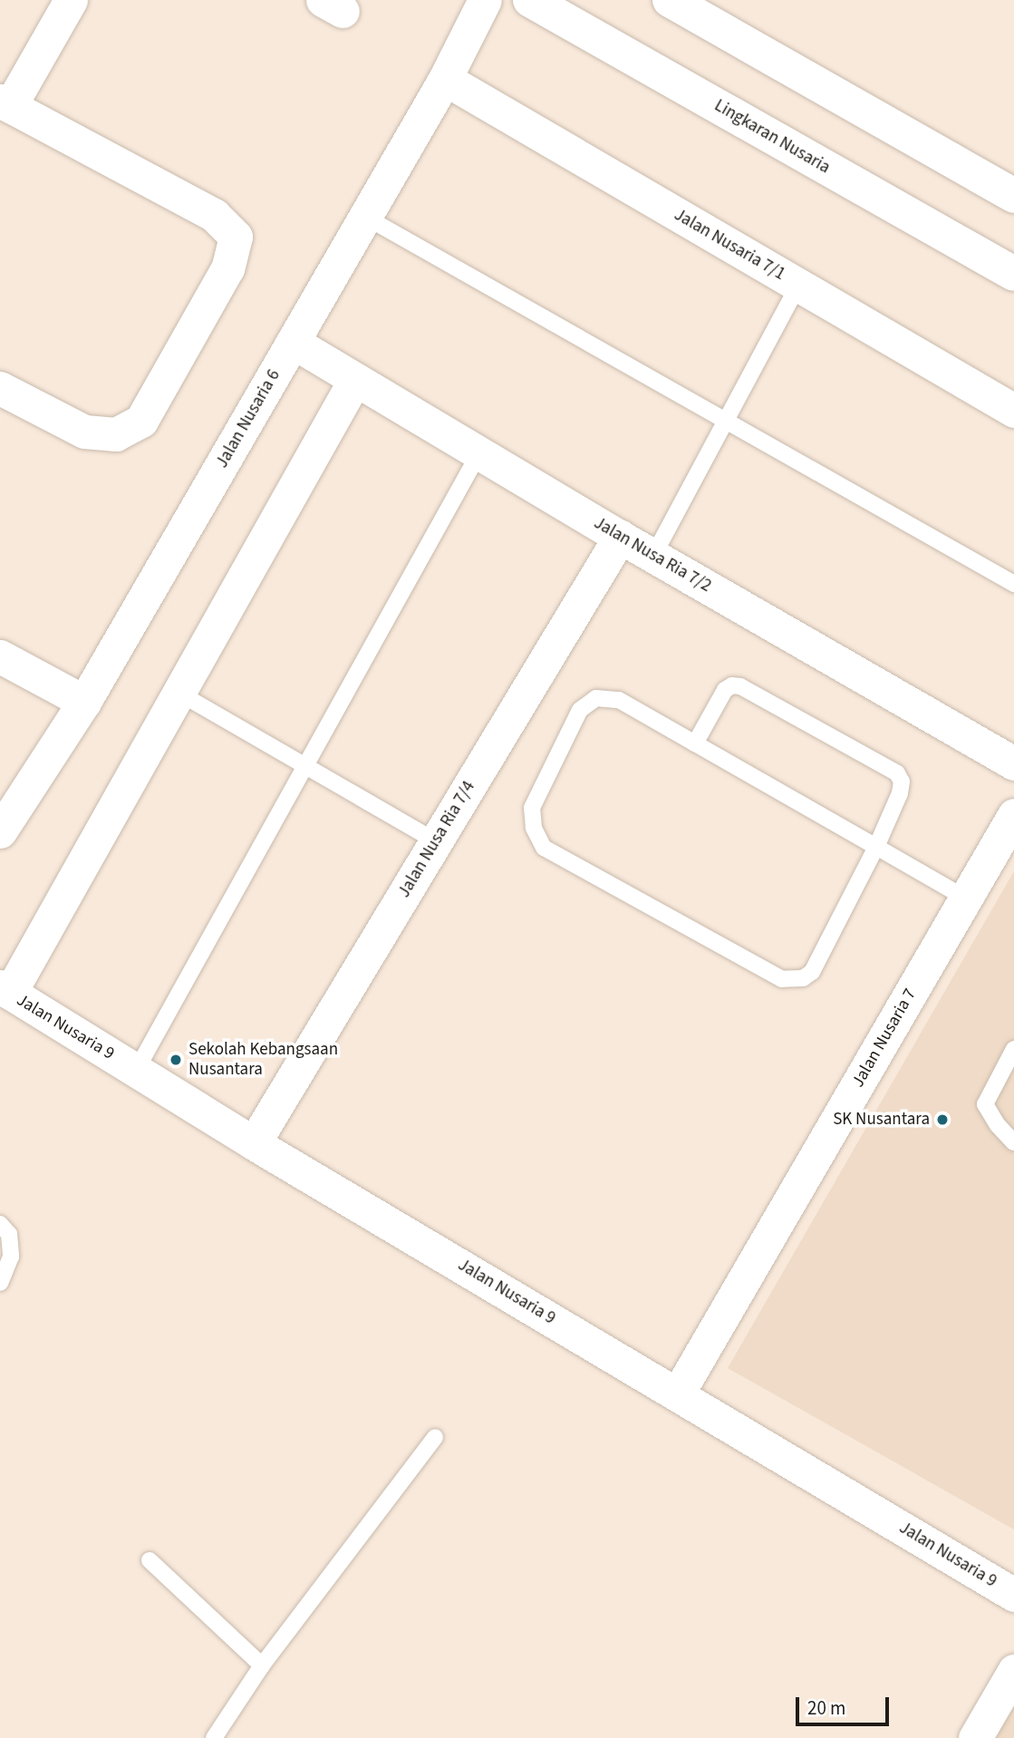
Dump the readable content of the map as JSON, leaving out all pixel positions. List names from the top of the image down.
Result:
{
  "streets": {
    "main road": ["Lingkaran Nusaria"],
    "street": [
      "Jalan Nusaria 7/1",
      "Jalan Nusaria 6",
      "Jalan Nusa Ria 7/2",
      "Jalan Nusa Ria 7/4",
      "Jalan Nusaria 9",
      "Jalan Nusaria 7"
    ]
  },
  "crossings": [
    ["Jalan Nusaria 7/1", "Jalan Nusaria 6"],
    ["Jalan Nusaria 6", "Jalan Nusa Ria 7/2"],
    ["Jalan Nusa Ria 7/2", "Jalan Nusa Ria 7/4"],
    ["Jalan Nusa Ria 7/4", "Jalan Nusaria 9"],
    ["Jalan Nusaria 9", "Jalan Nusaria 7"]
  ],
  "places": ["Sekolah Kebangsaan Nusantara", "SK Nusantara"],
  "scale_bar": "20 m"
}
